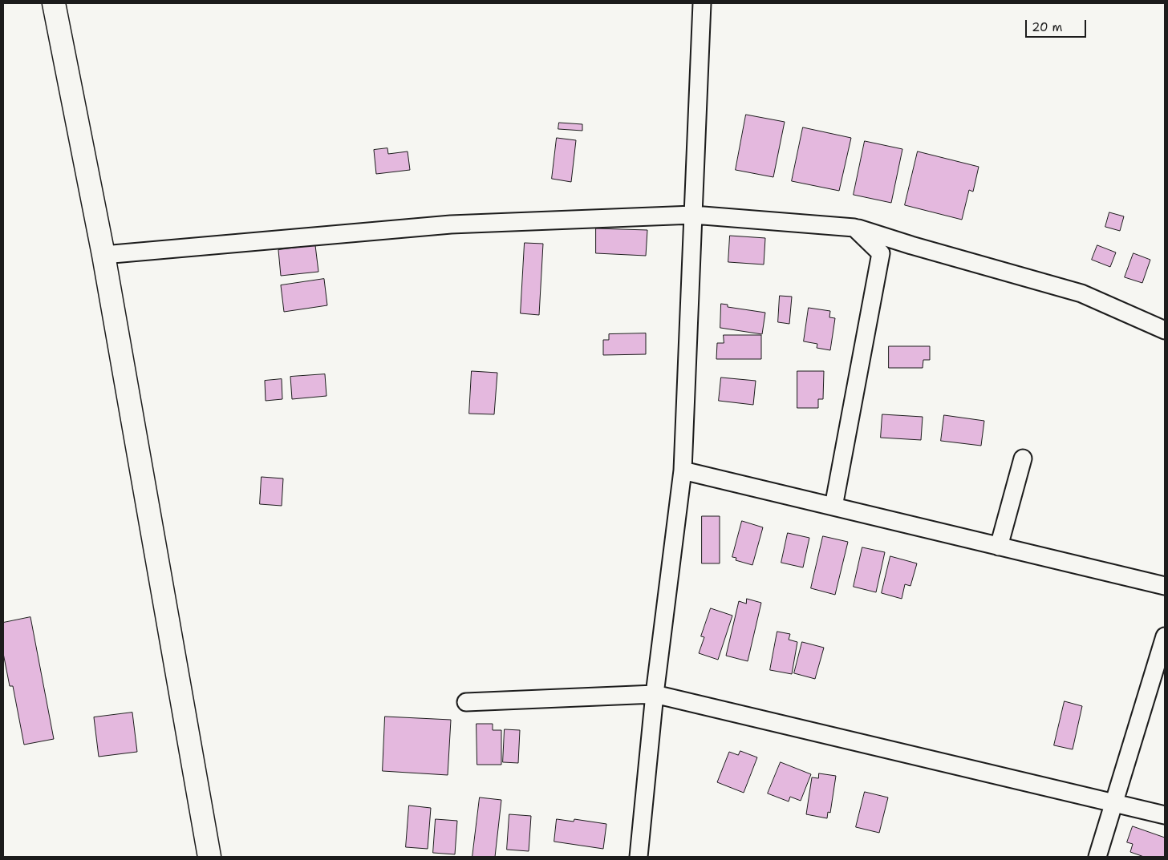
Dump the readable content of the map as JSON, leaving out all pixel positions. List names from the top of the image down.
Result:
{
  "scale_bar": "20 m"
}
